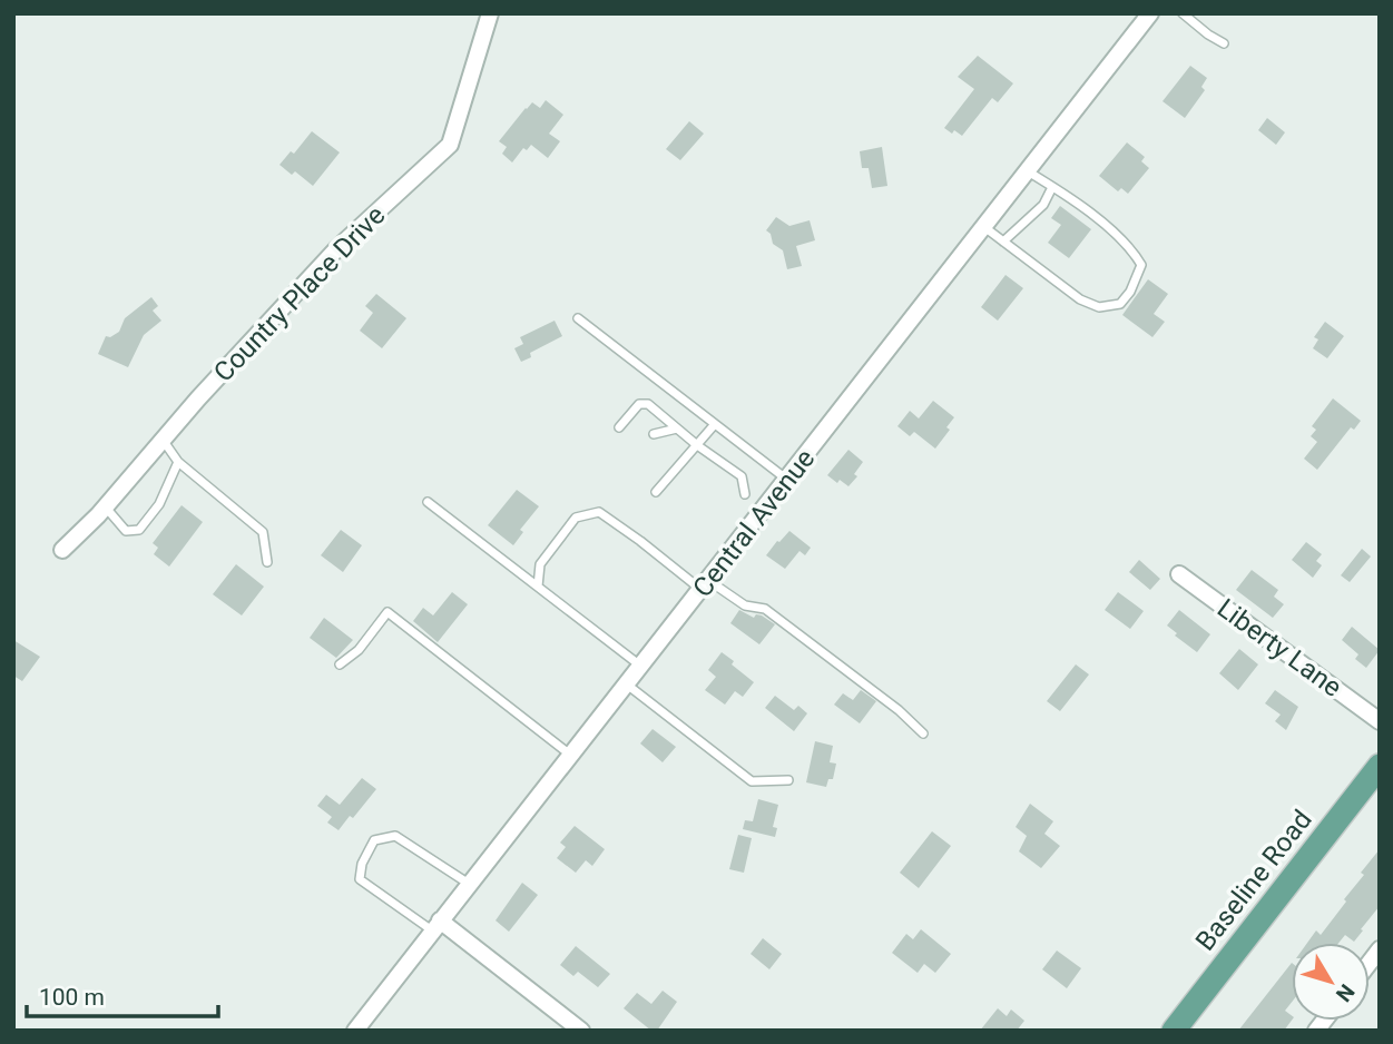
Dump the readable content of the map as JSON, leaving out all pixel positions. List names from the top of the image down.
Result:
{
  "streets": {
    "main road": ["Baseline Road"],
    "street": ["Country Place Drive", "Central Avenue", "Liberty Lane"]
  },
  "scale_bar": "100 m",
  "north": "bottom right"
}
